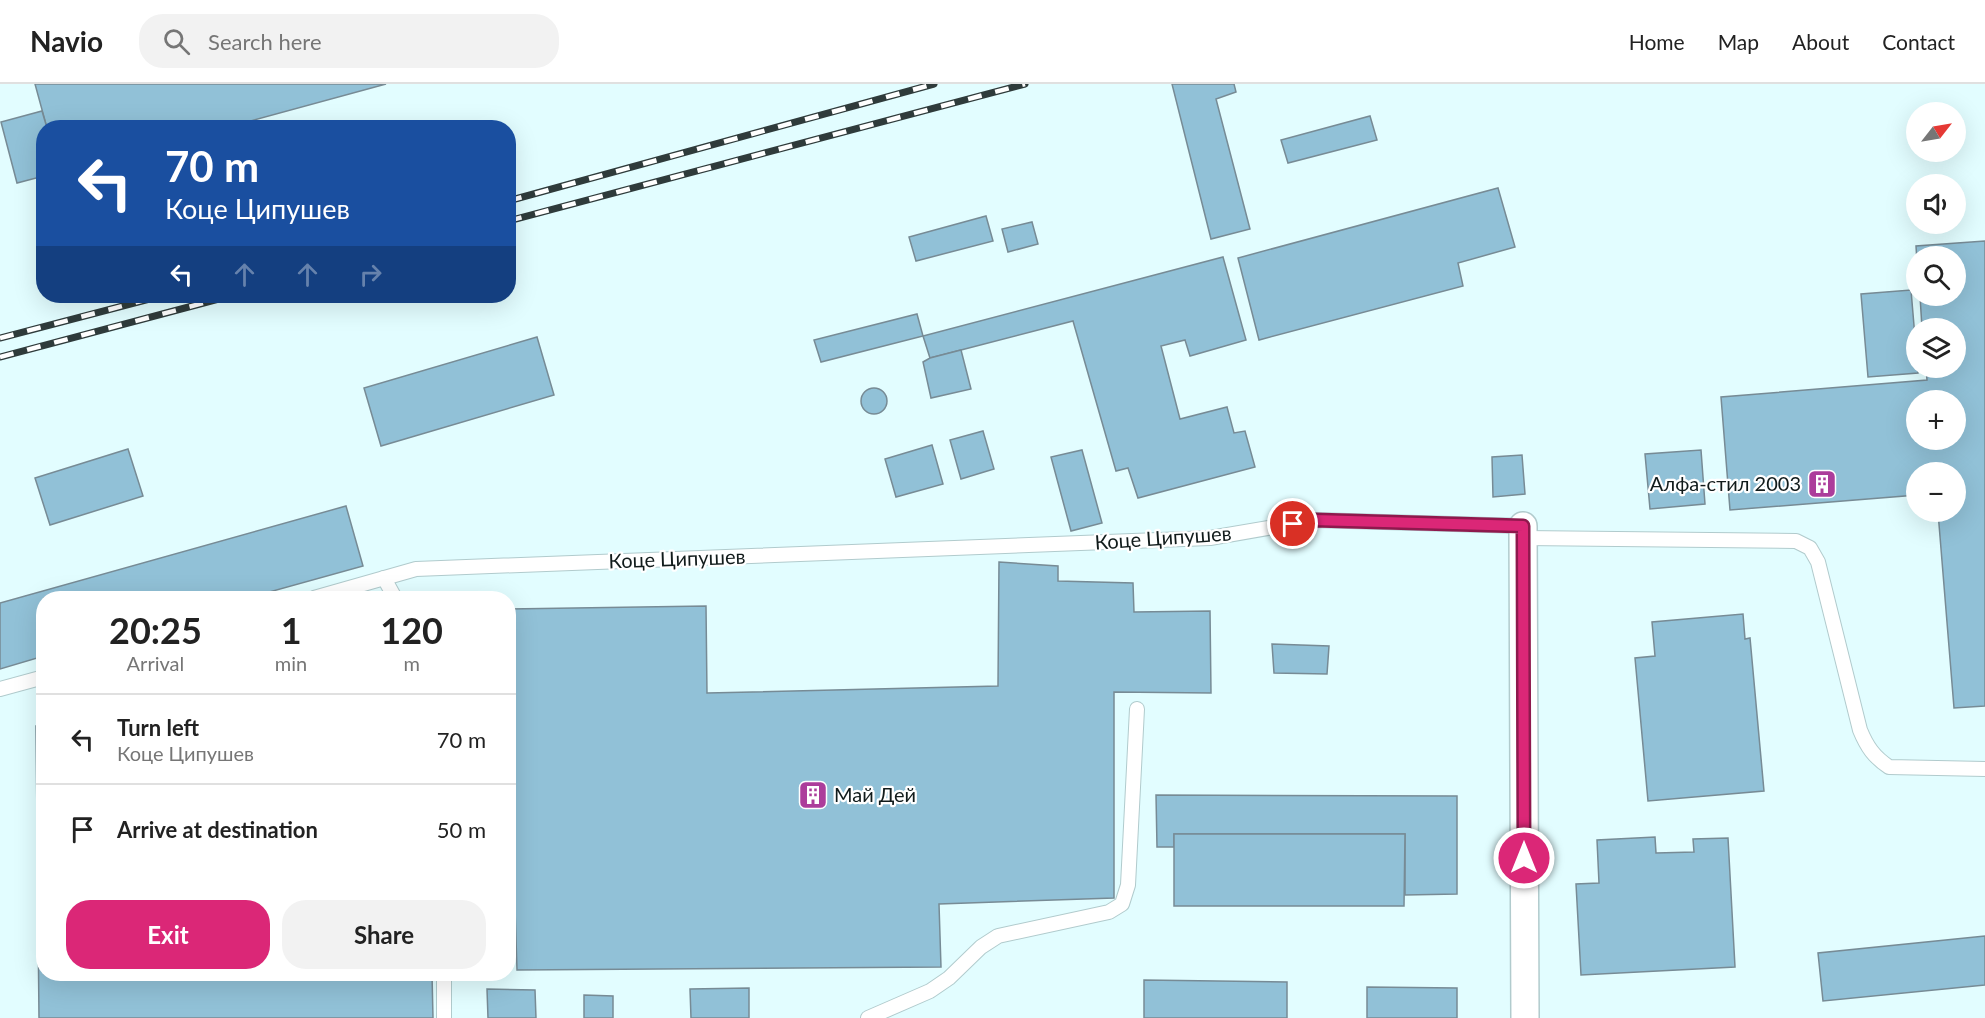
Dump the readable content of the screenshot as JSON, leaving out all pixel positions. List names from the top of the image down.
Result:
{
  "streets": {
    "lane": ["Коце Ципушев"]
  },
  "places": {
    "building": ["Алфа-стил 2003", "Май Дей"]
  },
  "north": "top right",
  "page": {
    "header": "Navio",
    "search": "Search here",
    "nav": [
      "Home",
      "Map",
      "About",
      "Contact"
    ],
    "map_buttons": ["+", "−"],
    "turn": ["70 m", "Коце Ципушев"],
    "eta": [
      "20:25",
      "Arrival",
      "1",
      "min",
      "120",
      "m"
    ],
    "list": [
      {
        "name": "Turn left",
        "note": "Коце Ципушев",
        "value": "70 m"
      },
      {
        "name": "Arrive at destination",
        "value": "50 m"
      }
    ],
    "buttons": ["Exit", "Share"]
  }
}
